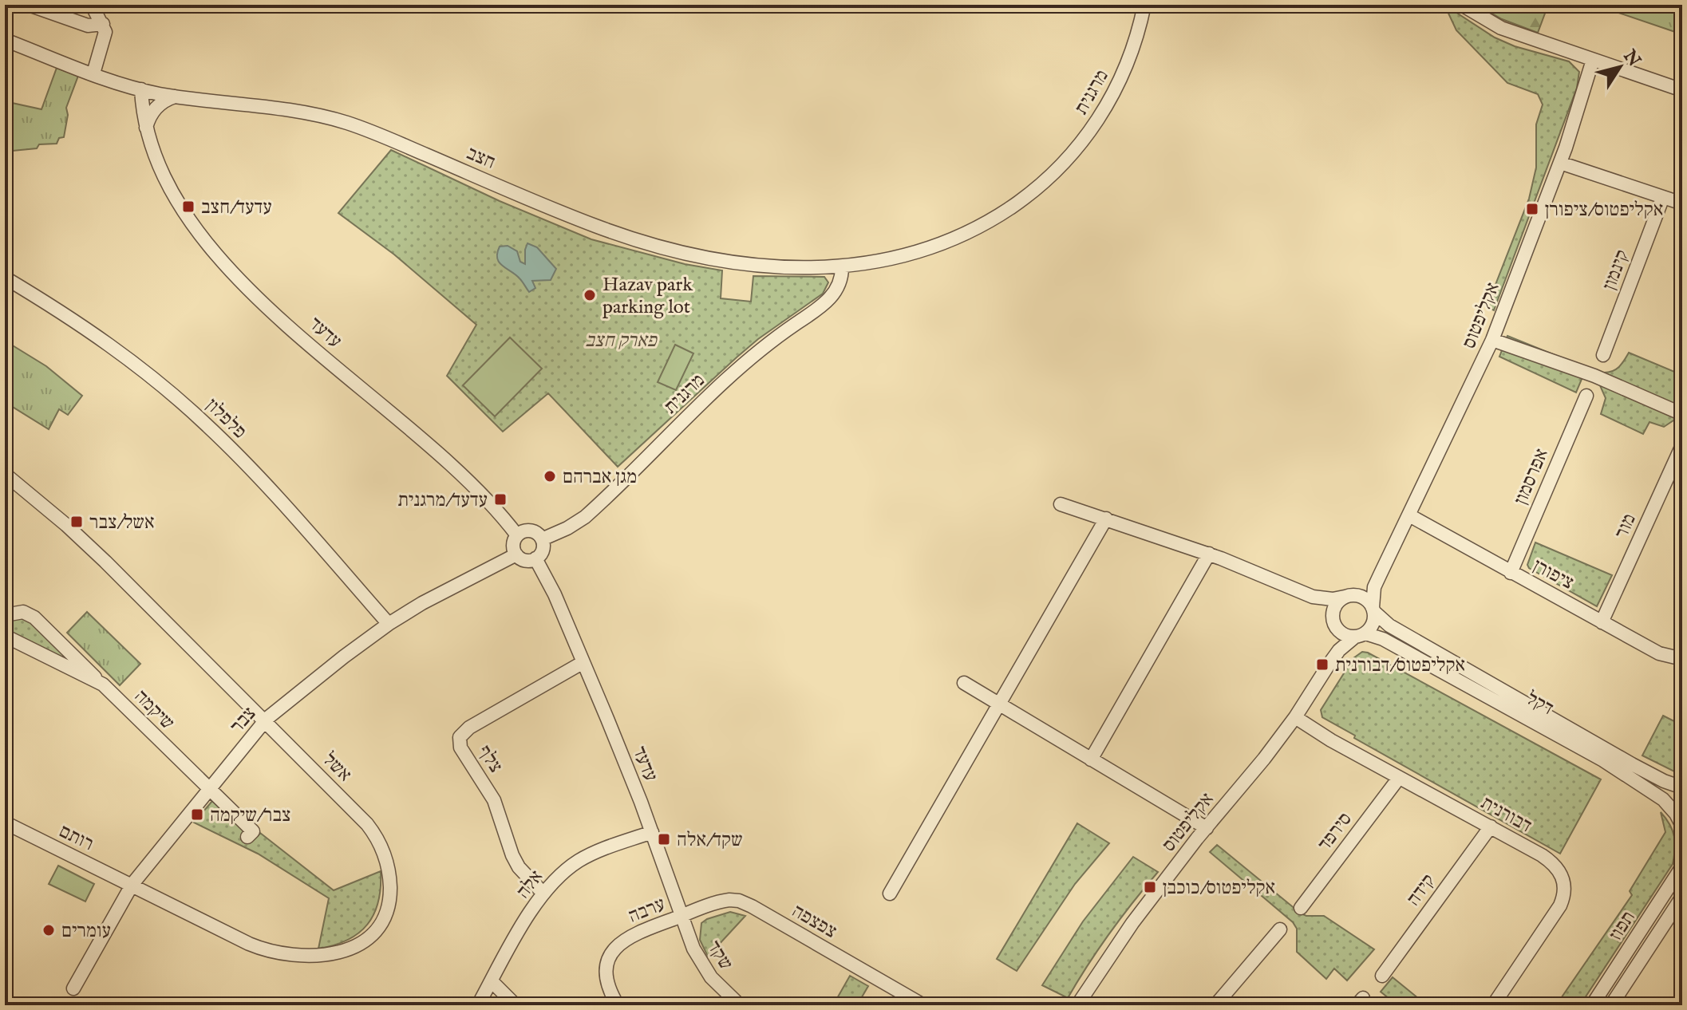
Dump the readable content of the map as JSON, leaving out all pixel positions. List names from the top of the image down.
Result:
{
  "streets": {
    "street": [
      "מרגנית",
      "חצב",
      "קינמון",
      "אקליפטוס",
      "עדעד",
      "פלפלון",
      "אפרסמון",
      "מור",
      "ציפורן",
      "דקל",
      "שיקמה",
      "צבר",
      "צלף",
      "אשל",
      "דבורנית",
      "סירפד",
      "רותם",
      "אלה",
      "קידה",
      "ערבה",
      "צפצפה",
      "תפוז",
      "שקד"
    ]
  },
  "crossings": [
    ["מרגנית", "חצב"],
    ["מרגנית", "עדעד"],
    ["מרגנית", "צבר"],
    ["חצב", "עדעד"],
    ["אקליפטוס", "ציפורן"],
    ["אקליפטוס", "דקל"],
    ["אקליפטוס", "דבורנית"],
    ["עדעד", "צבר"],
    ["עדעד", "צלף"],
    ["עדעד", "אלה"],
    ["עדעד", "ערבה"],
    ["עדעד", "צפצפה"],
    ["עדעד", "שקד"],
    ["פלפלון", "צבר"],
    ["אפרסמון", "ציפורן"],
    ["מור", "ציפורן"],
    ["שיקמה", "צבר"],
    ["צבר", "אשל"],
    ["צבר", "רותם"],
    ["צלף", "אלה"],
    ["אשל", "רותם"],
    ["דבורנית", "סירפד"],
    ["דבורנית", "קידה"],
    ["ערבה", "צפצפה"],
    ["ערבה", "שקד"],
    ["צפצפה", "שקד"]
  ],
  "parks": ["פארק חצב"],
  "places": {
    "transit": [
      "עדעד/חצב",
      "אקליפטוס/ציפורן",
      "עדעד/מרגנית",
      "אשל/צבר",
      "אקליפטוס/דבורנית",
      "צבר/שיקמה",
      "שקד/אלה",
      "אקליפטוס/כוכבן"
    ],
    "other": ["Hazav park parking lot", "מגן אברהם", "עומרים"]
  },
  "north": "top right"
}
